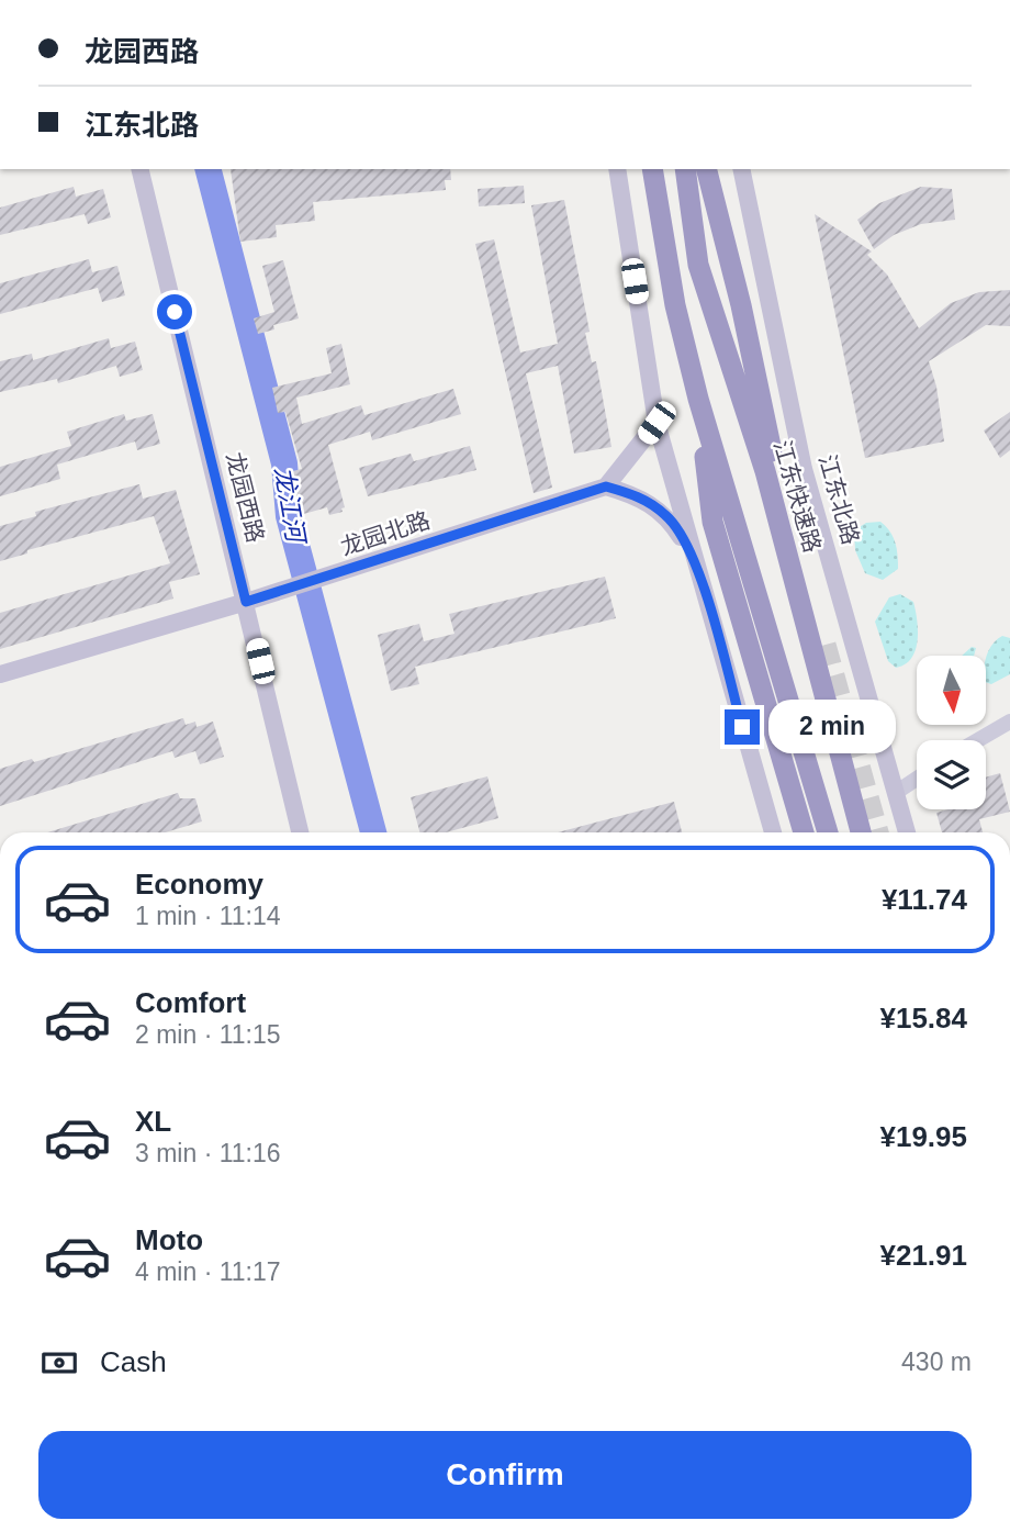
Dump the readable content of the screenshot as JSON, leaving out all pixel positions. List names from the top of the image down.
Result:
{
  "streets": {
    "highway": ["江东快速路"],
    "main road": ["龙园西路", "江东北路", "龙园北路"]
  },
  "crossings": [
    ["龙园西路", "龙园北路"]
  ],
  "water": ["龙江河"],
  "north": "bottom",
  "page": {
    "banner": ["龙园西路", "江东北路"],
    "bubble": "2 min",
    "list": [
      {
        "name": "Economy",
        "note": "1 min · 11:14",
        "value": "¥11.74"
      },
      {
        "name": "Comfort",
        "note": "2 min · 11:15",
        "value": "¥15.84"
      },
      {
        "name": "XL",
        "note": "3 min · 11:16",
        "value": "¥19.95"
      },
      {
        "name": "Moto",
        "note": "4 min · 11:17",
        "value": "¥21.91"
      }
    ],
    "pay": ["Cash", "430 m"],
    "buttons": "Confirm"
  }
}
